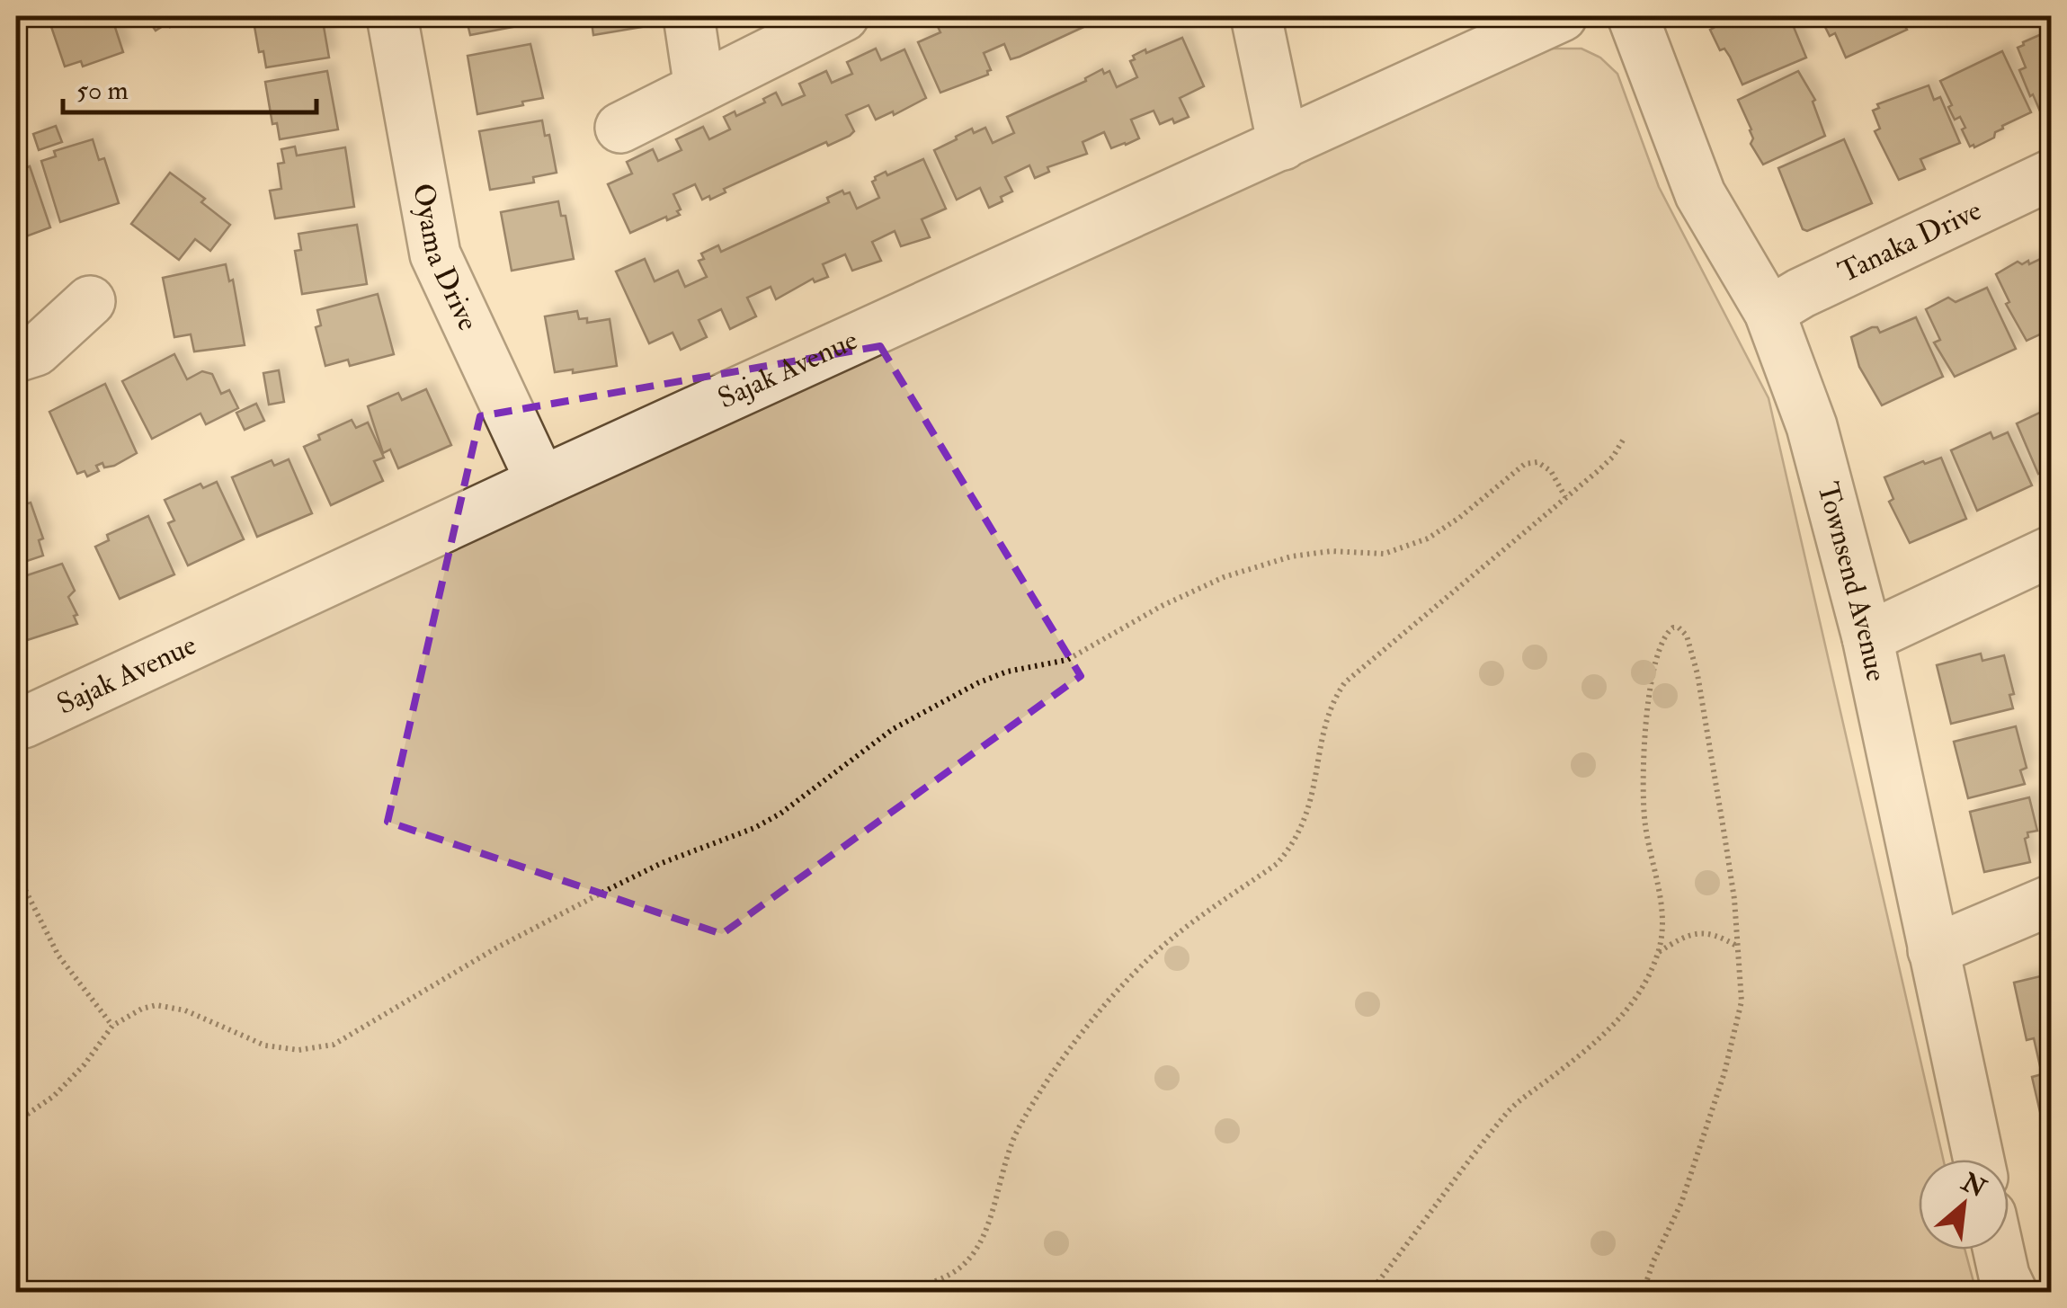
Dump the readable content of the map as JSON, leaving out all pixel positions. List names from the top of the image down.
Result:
{
  "streets": {
    "street": [
      "Tanaka Drive",
      "Oyama Drive",
      "Sajak Avenue",
      "Townsend Avenue"
    ]
  },
  "crossings": [
    ["Tanaka Drive", "Townsend Avenue"],
    ["Oyama Drive", "Sajak Avenue"]
  ],
  "scale_bar": "50 m",
  "north": "top right"
}
